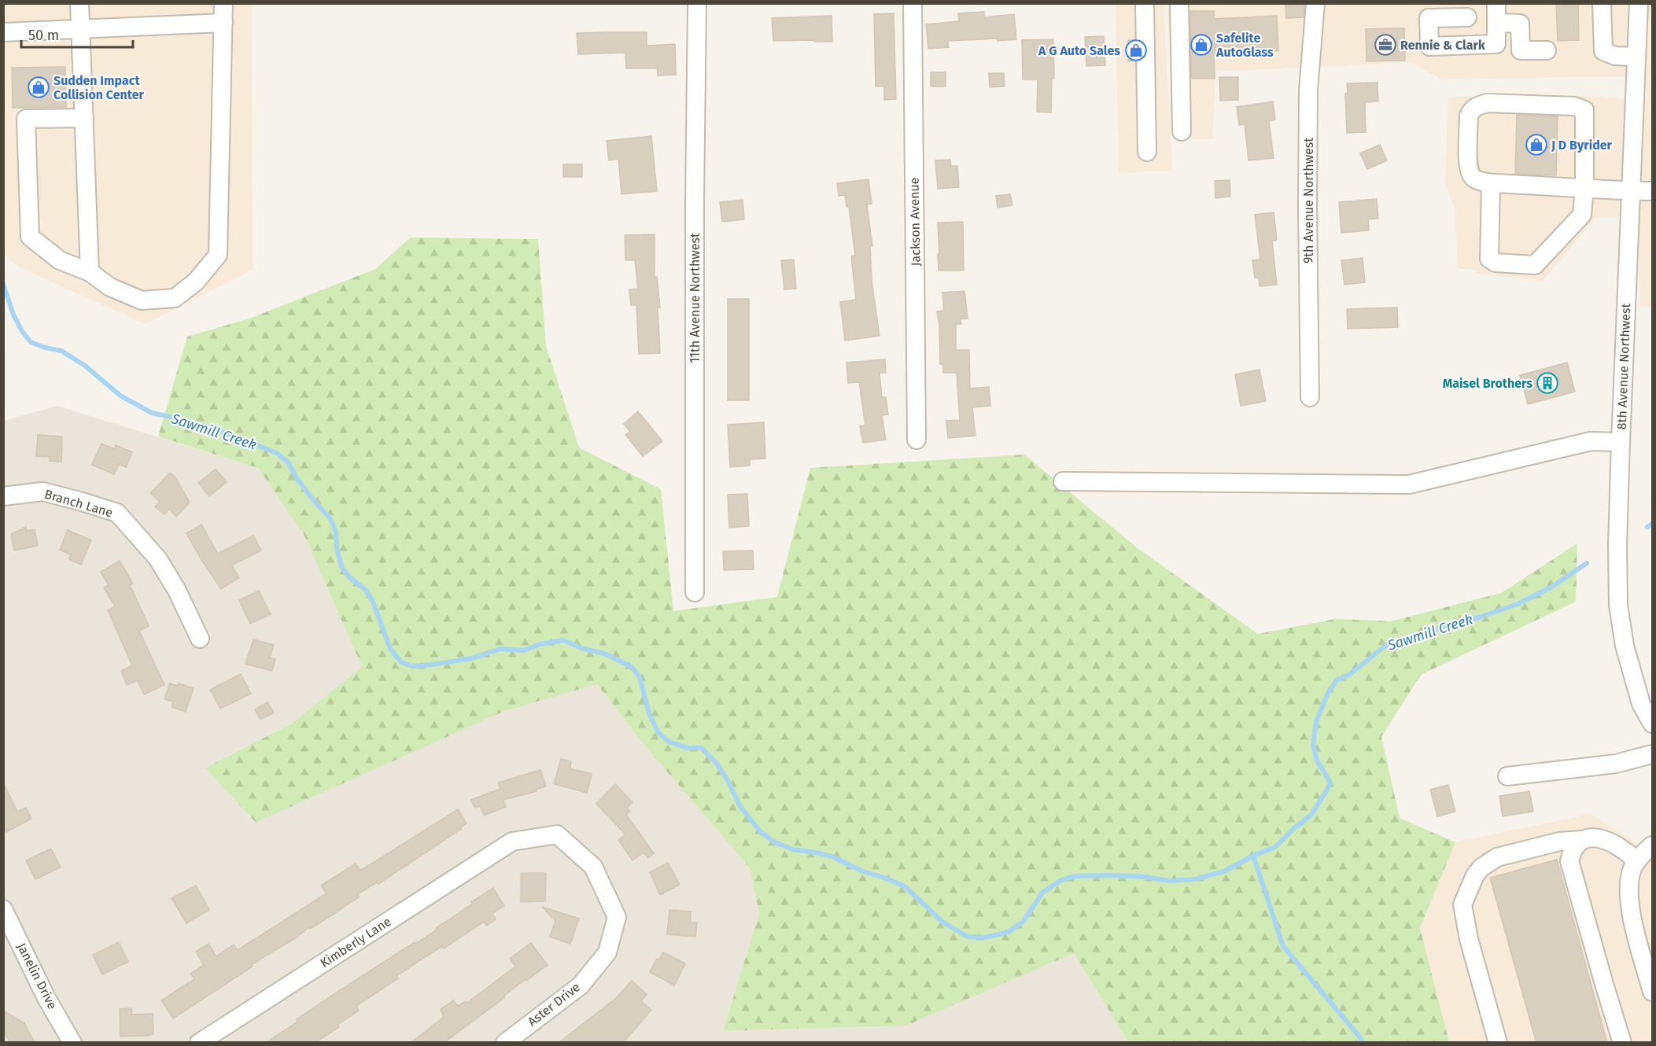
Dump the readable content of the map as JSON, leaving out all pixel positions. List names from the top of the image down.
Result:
{
  "streets": {
    "street": [
      "9th Avenue Northwest",
      "Jackson Avenue",
      "11th Avenue Northwest",
      "8th Avenue Northwest",
      "Branch Lane",
      "Kimberly Lane",
      "Janelin Drive",
      "Aster Drive"
    ]
  },
  "crossings": [
    ["Kimberly Lane", "Aster Drive"]
  ],
  "water": ["Sawmill Creek"],
  "places": {
    "shop": [
      "Safelite AutoGlass",
      "A G Auto Sales",
      "Sudden Impact Collision Center",
      "J D Byrider"
    ],
    "office": ["Rennie & Clark"],
    "building": ["Maisel Brothers"]
  },
  "scale_bar": "50 m"
}
